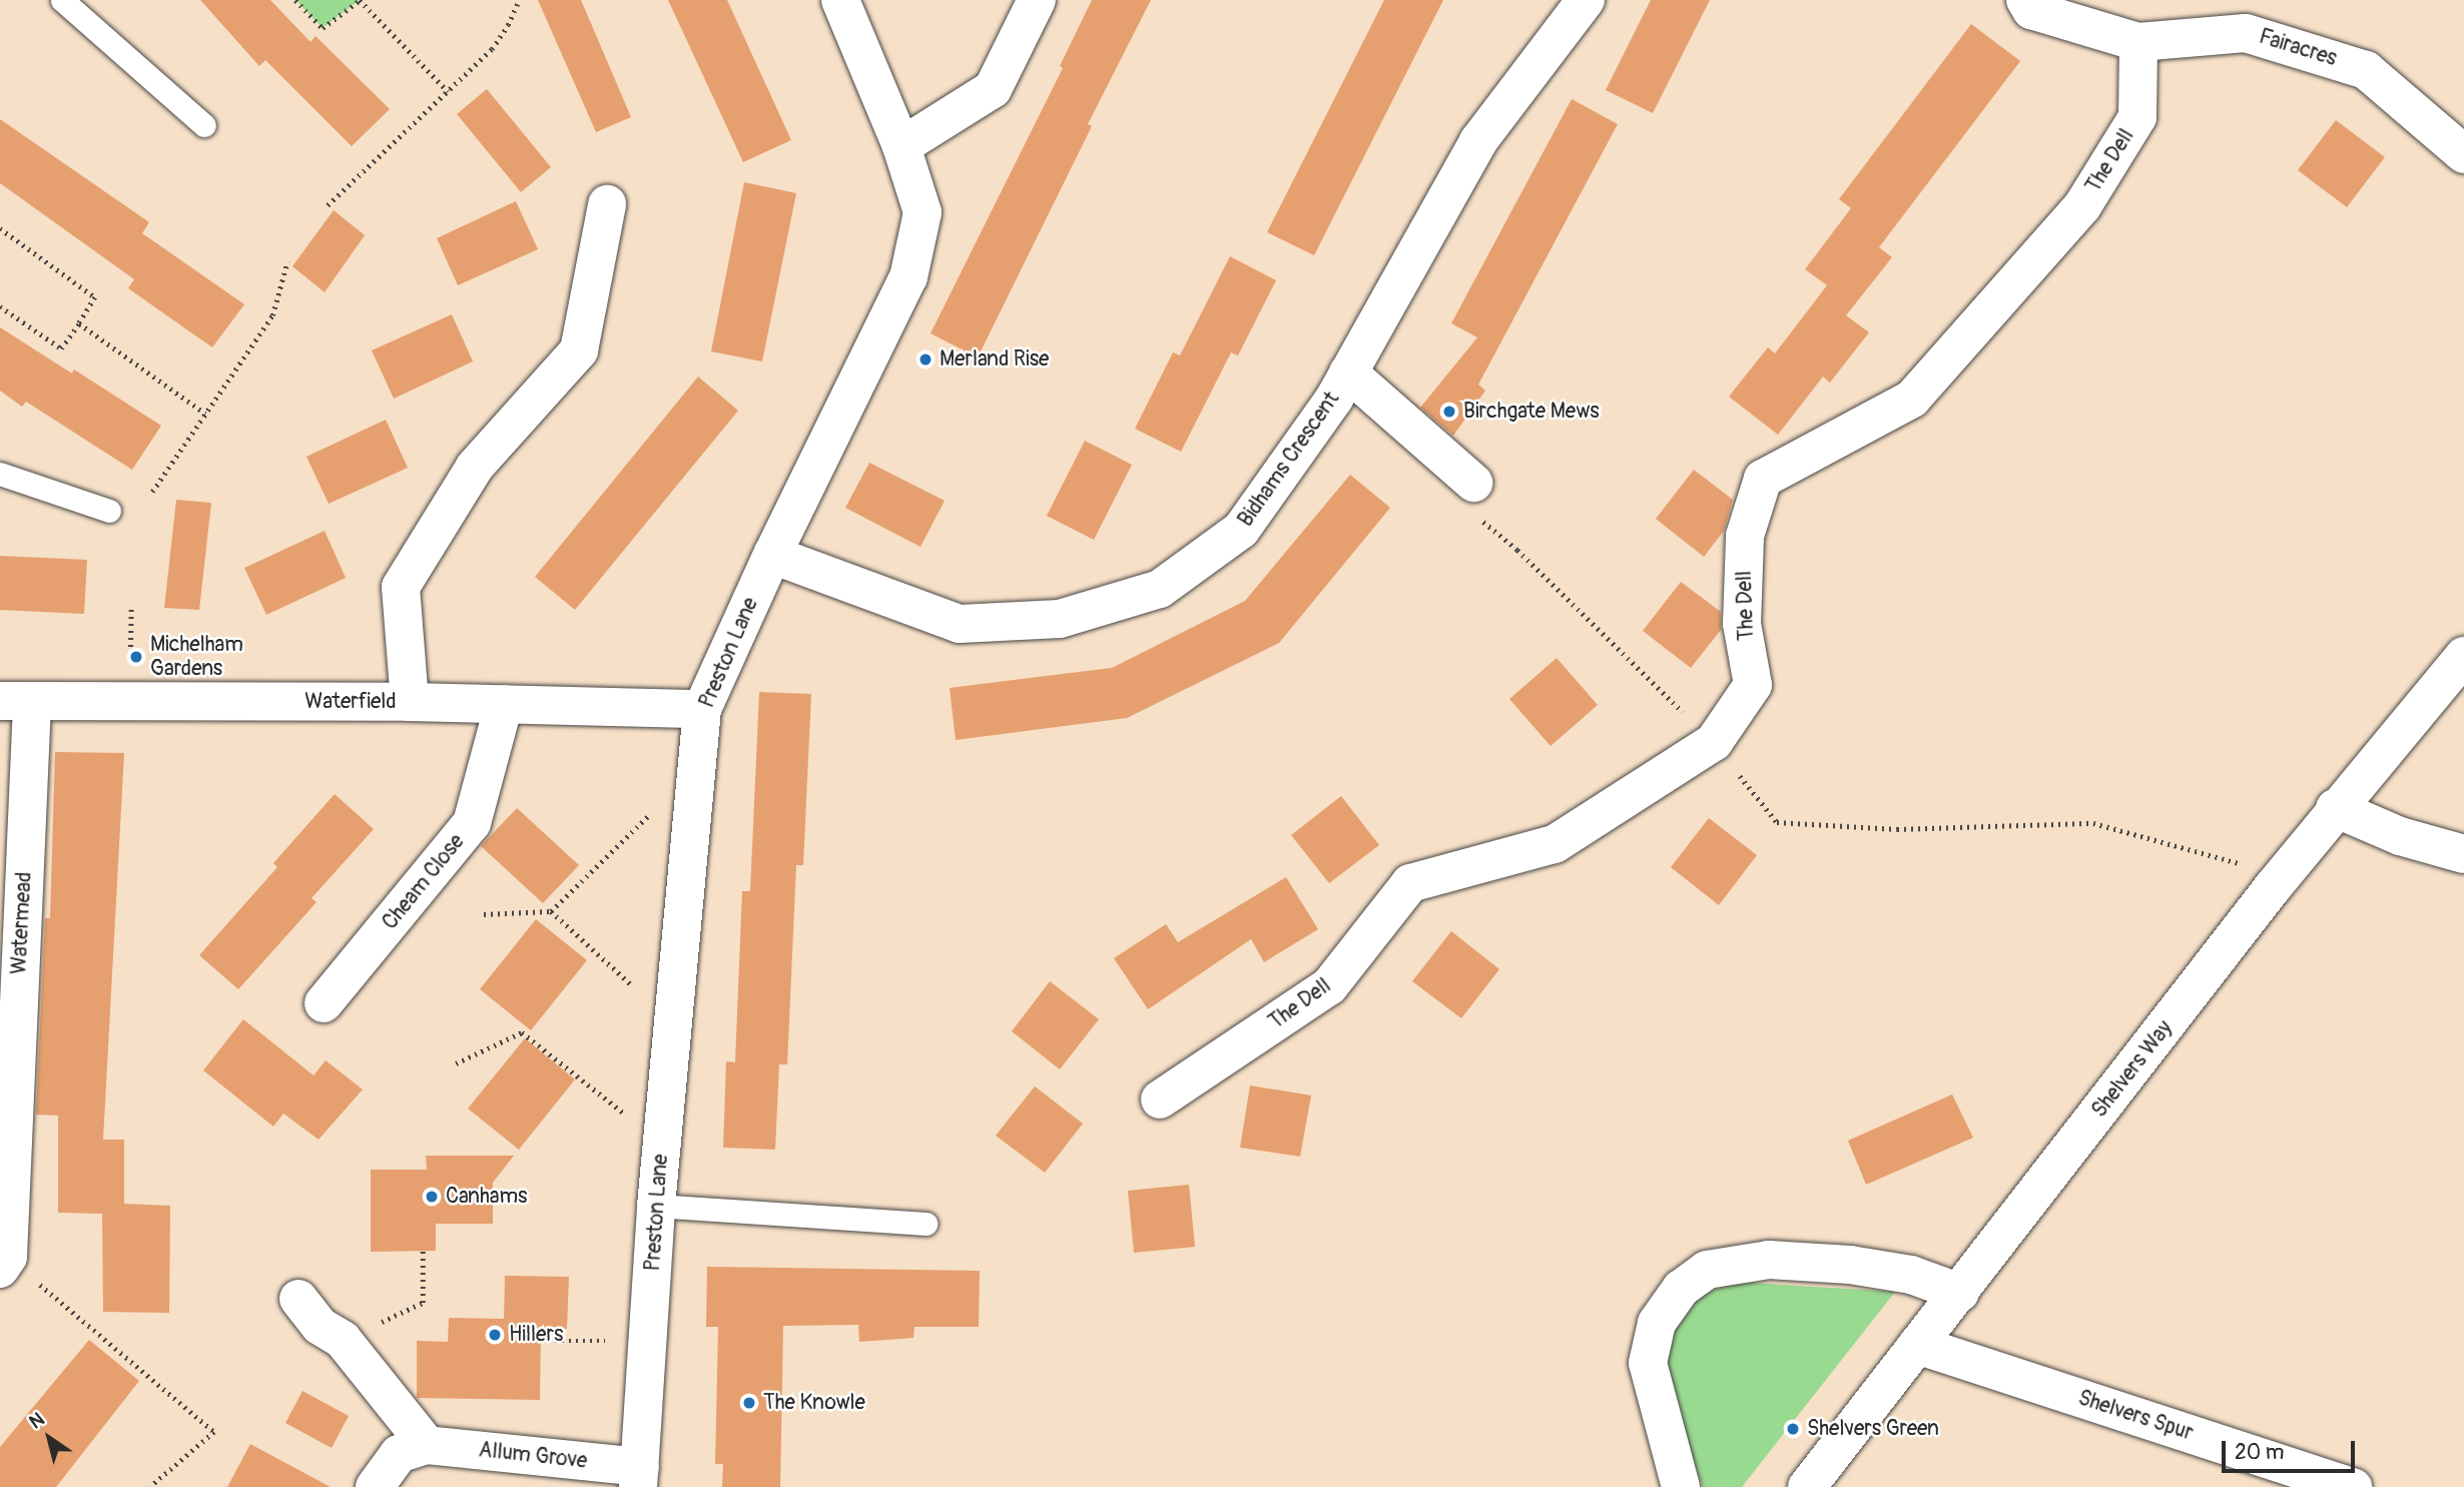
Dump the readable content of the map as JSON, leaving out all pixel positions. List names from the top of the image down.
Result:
{
  "streets": {
    "street": [
      "Fairacres",
      "The Dell",
      "Bidhams Crescent",
      "Preston Lane",
      "Waterfield",
      "Cheam Close",
      "Watermead",
      "Shelvers Way",
      "Shelvers Spur",
      "Allum Grove"
    ]
  },
  "crossings": [
    ["Fairacres", "The Dell"],
    ["Bidhams Crescent", "Preston Lane"],
    ["Preston Lane", "Waterfield"],
    ["Preston Lane", "Allum Grove"],
    ["Waterfield", "Cheam Close"],
    ["Waterfield", "Watermead"],
    ["Shelvers Way", "Shelvers Spur"]
  ],
  "places": [
    "Merland Rise",
    "Birchgate Mews",
    "Michelham Gardens",
    "Canhams",
    "Hillers",
    "The Knowle",
    "Shelvers Green"
  ],
  "scale_bar": "20 m",
  "north": "top left"
}
